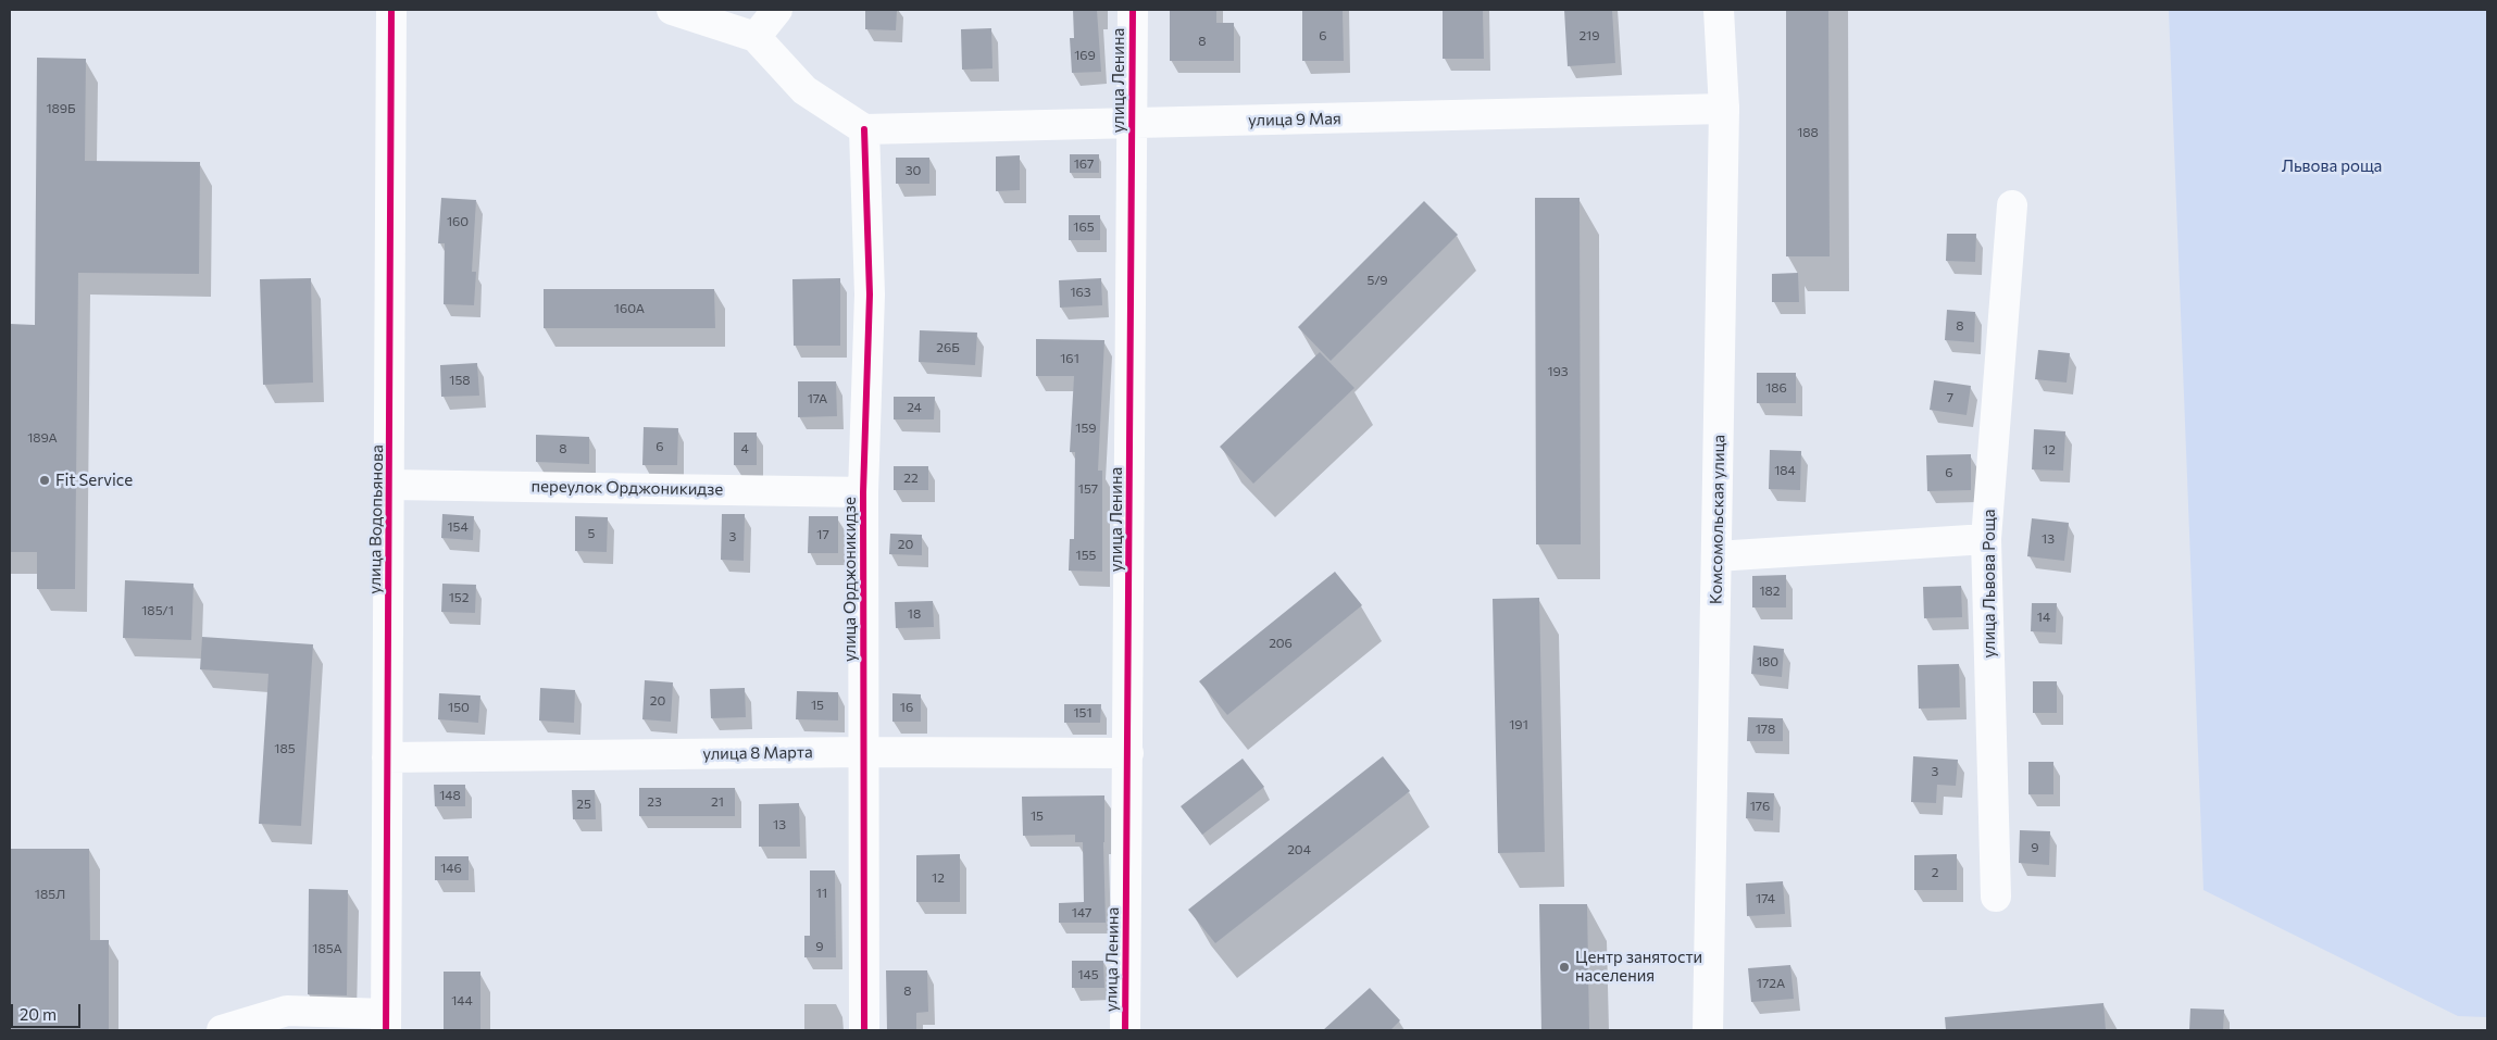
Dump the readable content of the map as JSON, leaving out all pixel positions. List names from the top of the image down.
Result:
{
  "streets": {
    "street": [
      "улица Ленина",
      "улица 9 Мая",
      "переулок Орджоникидзе",
      "улица Водопьянова",
      "Комсомольская улица",
      "улица Орджоникидзе",
      "улица Львова Роща",
      "улица 8 Марта"
    ]
  },
  "crossings": [
    ["улица Ленина", "улица 9 Мая"],
    ["улица Ленина", "улица 8 Марта"],
    ["улица 9 Мая", "Комсомольская улица"],
    ["улица 9 Мая", "улица Орджоникидзе"],
    ["переулок Орджоникидзе", "улица Водопьянова"],
    ["переулок Орджоникидзе", "улица Орджоникидзе"],
    ["улица Водопьянова", "улица 8 Марта"],
    ["улица Орджоникидзе", "улица 8 Марта"]
  ],
  "parks": ["Львова роща"],
  "places": ["Fit Service", "Центр занятости населения"],
  "house_numbers": [
    "6",
    "219",
    "8",
    "169",
    "189Б",
    "188",
    "167",
    "30",
    "160",
    "165",
    "5/9",
    "163",
    "160А",
    "8",
    "26Б",
    "161",
    "193",
    "158",
    "186",
    "7",
    "17А",
    "24",
    "159",
    "189А",
    "6",
    "8",
    "4",
    "12",
    "184",
    "6",
    "22",
    "157",
    "154",
    "5",
    "17",
    "3",
    "13",
    "20",
    "155",
    "182",
    "152",
    "185/1",
    "18",
    "14",
    "206",
    "180",
    "20",
    "15",
    "150",
    "16",
    "151",
    "191",
    "178",
    "185",
    "3",
    "148",
    "23",
    "21",
    "25",
    "176",
    "15",
    "13",
    "9",
    "204",
    "146",
    "2",
    "12",
    "11",
    "185Л",
    "174",
    "147",
    "9",
    "185А",
    "145",
    "172А",
    "8",
    "144"
  ],
  "scale_bar": "20 m"
}
